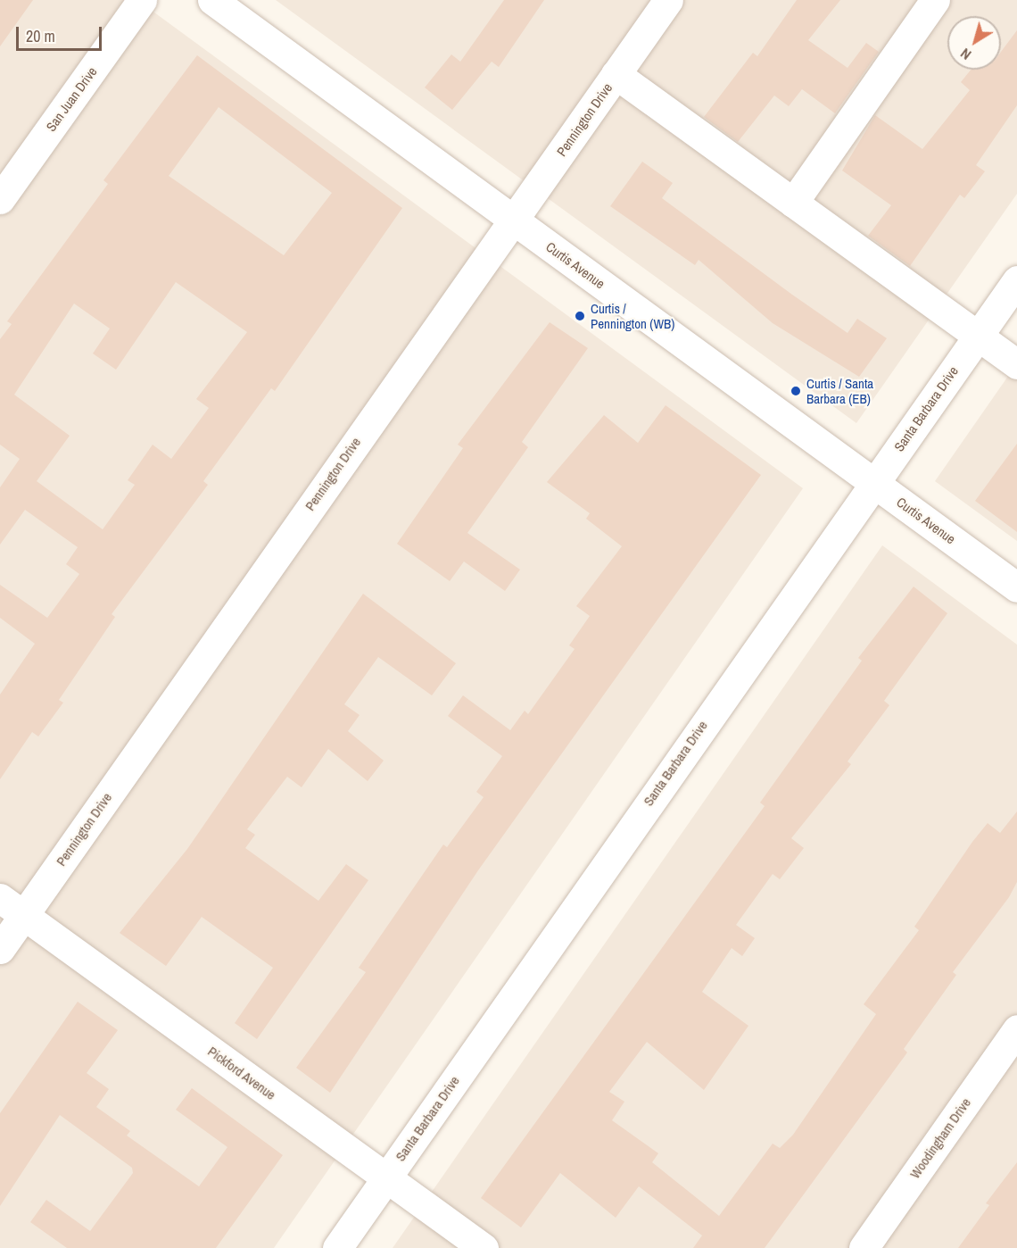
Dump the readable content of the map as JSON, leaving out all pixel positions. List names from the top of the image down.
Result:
{
  "streets": {
    "street": [
      "San Juan Drive",
      "Pennington Drive",
      "Curtis Avenue",
      "Santa Barbara Drive",
      "Pickford Avenue",
      "Woodingham Drive"
    ]
  },
  "crossings": [
    ["Pennington Drive", "Curtis Avenue"],
    ["Pennington Drive", "Pickford Avenue"],
    ["Curtis Avenue", "Santa Barbara Drive"],
    ["Santa Barbara Drive", "Pickford Avenue"]
  ],
  "places": ["Curtis / Pennington (WB)", "Curtis / Santa Barbara (EB)"],
  "scale_bar": "20 m",
  "north": "bottom left"
}
